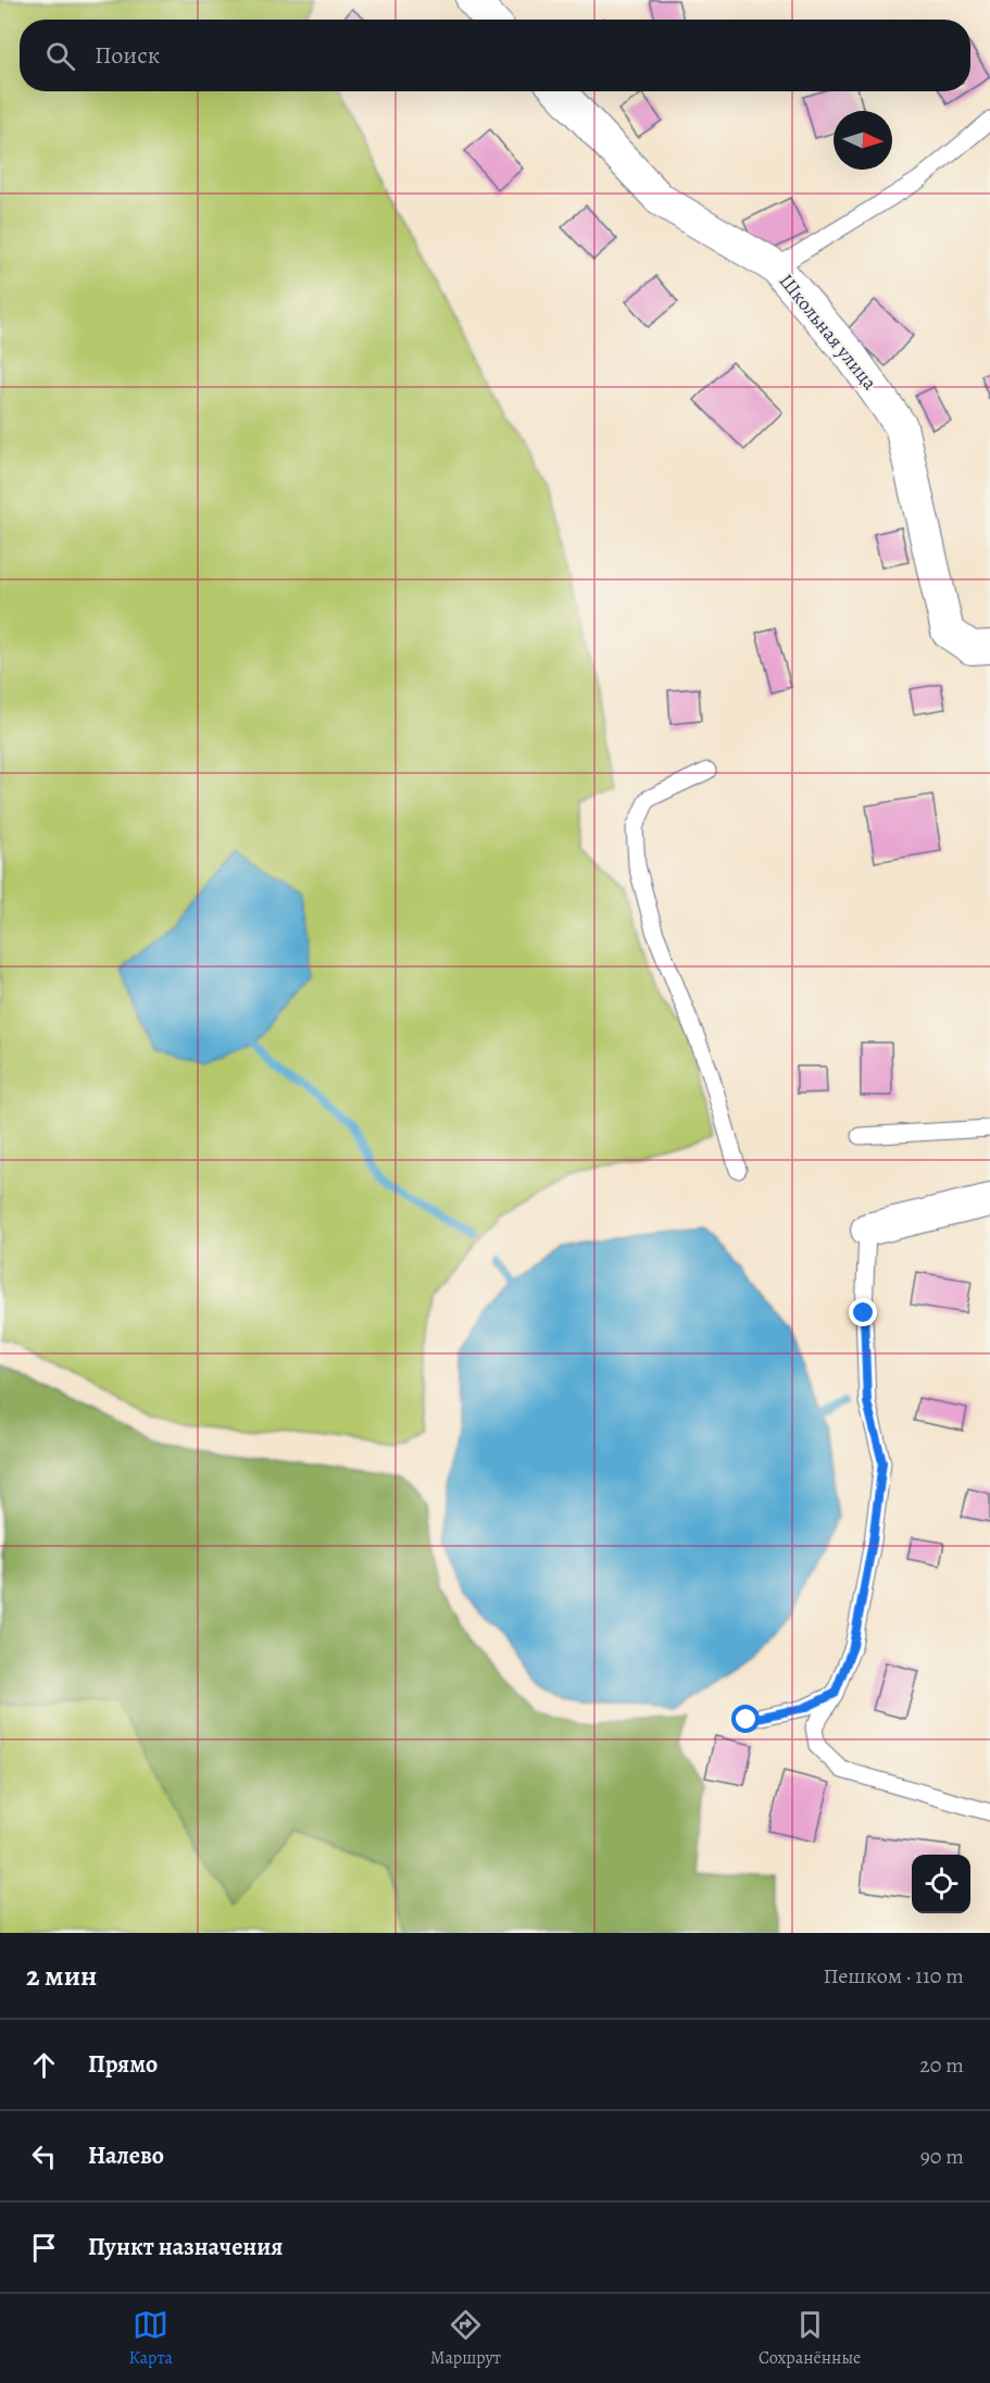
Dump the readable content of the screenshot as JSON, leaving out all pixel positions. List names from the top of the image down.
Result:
{
  "streets": {
    "street": ["Школьная улица"]
  },
  "north": "right",
  "page": {
    "search": "Поиск",
    "heading": ["2 мин", "Пешком · 110 m"],
    "list": [
      ["Прямо", "20 m"],
      ["Налево", "90 m"],
      "Пункт назначения"
    ],
    "nav": ["Карта", "Маршрут", "Сохранённые"]
  }
}
